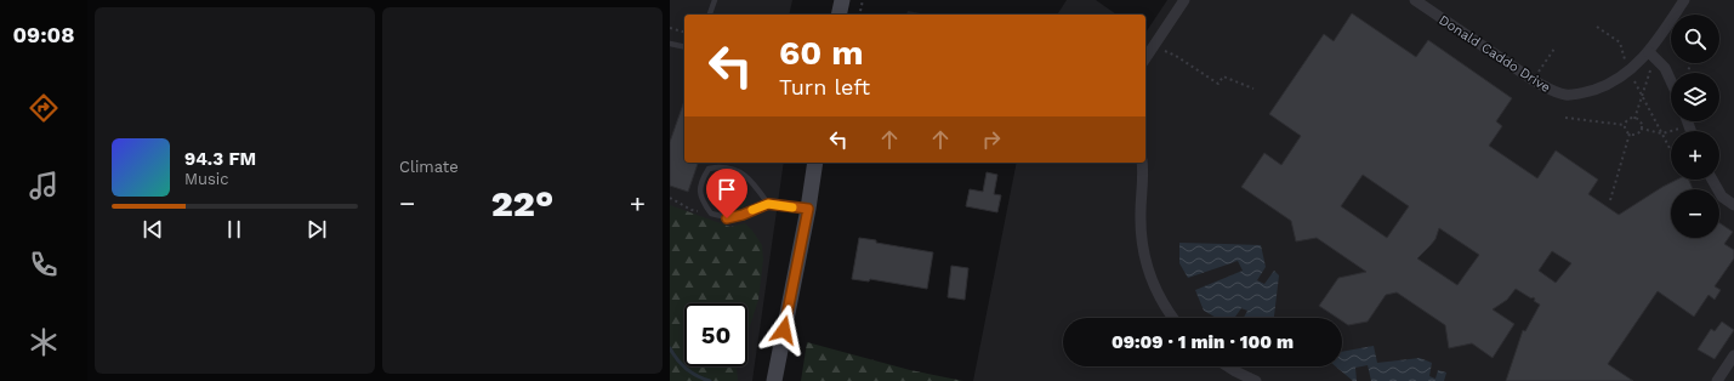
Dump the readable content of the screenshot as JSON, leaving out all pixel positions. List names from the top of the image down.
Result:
{
  "streets": {
    "street": ["Donald Caddo Drive"]
  },
  "page": {
    "tabs": "09:08",
    "tile": "Climate",
    "map_buttons": ["+", "−"],
    "turn": ["60 m", "Turn left"],
    "song": ["94.3 FM", "Music"],
    "heat": ["−", "22°", "+"],
    "limit": "50",
    "trip": "09:09 · 1 min · 100 m"
  }
}
